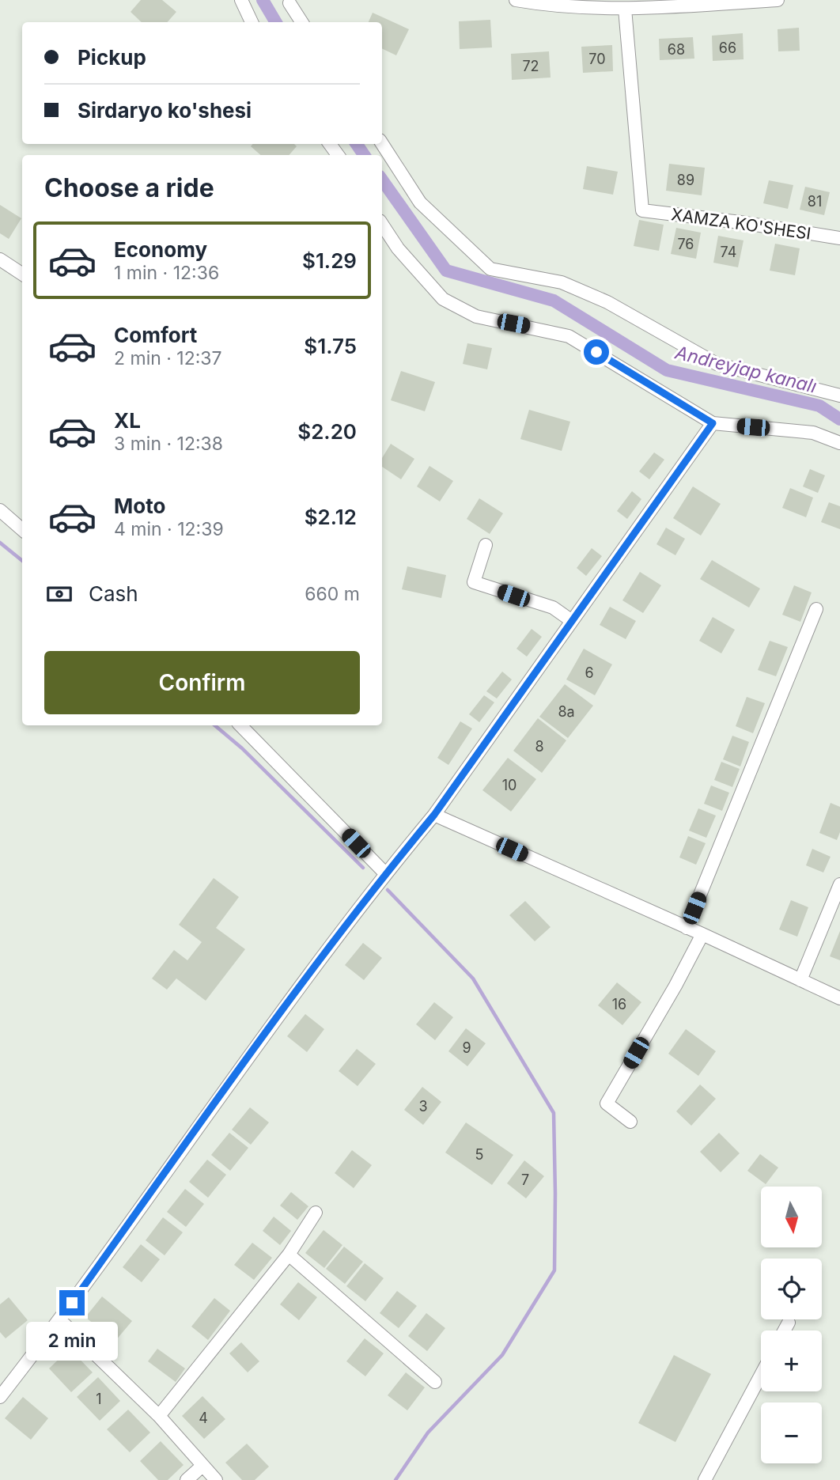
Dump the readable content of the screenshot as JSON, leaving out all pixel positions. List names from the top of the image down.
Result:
{
  "streets": {
    "street": ["XAMZA KO'SHESI"]
  },
  "water": ["Andreyjap kanalı"],
  "house_numbers": [
    "66",
    "68",
    "70",
    "72",
    "89",
    "81",
    "76",
    "74",
    "6",
    "8a",
    "8",
    "10",
    "16",
    "9",
    "3",
    "5",
    "7",
    "1",
    "4"
  ],
  "north": "bottom",
  "page": {
    "banner": ["Pickup", "Sirdaryo ko'shesi"],
    "heading": "Choose a ride",
    "list": [
      {
        "name": "Economy",
        "note": "1 min · 12:36",
        "value": "$1.29"
      },
      {
        "name": "Comfort",
        "note": "2 min · 12:37",
        "value": "$1.75"
      },
      {
        "name": "XL",
        "note": "3 min · 12:38",
        "value": "$2.20"
      },
      {
        "name": "Moto",
        "note": "4 min · 12:39",
        "value": "$2.12"
      }
    ],
    "pay": ["Cash", "660 m"],
    "buttons": "Confirm",
    "map_buttons": ["+", "−"],
    "bubble": "2 min"
  }
}
